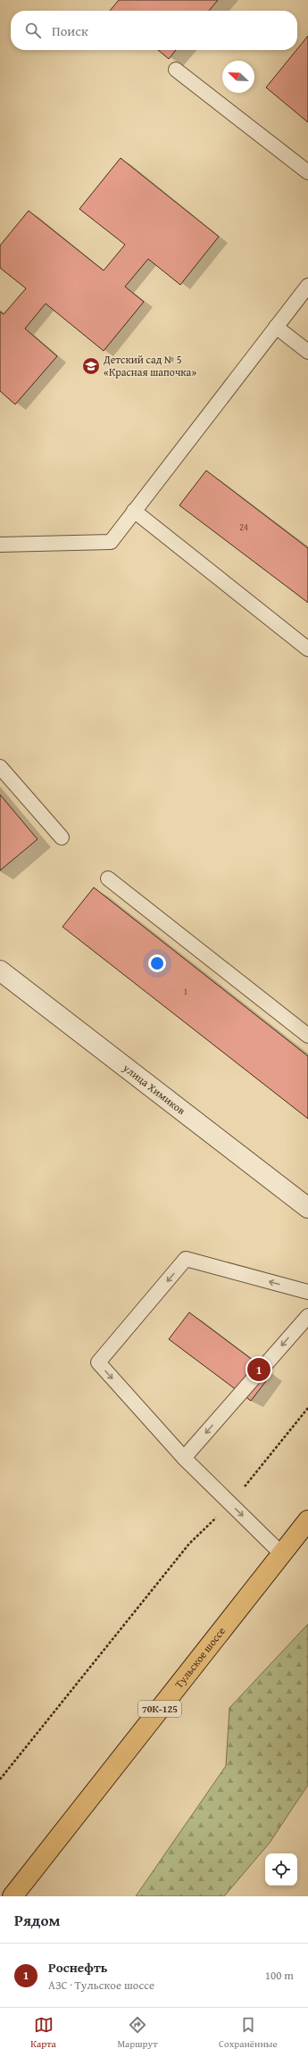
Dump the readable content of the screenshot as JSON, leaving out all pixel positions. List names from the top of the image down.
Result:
{
  "streets": {
    "main road": ["Тульское шоссе", "70К-125"],
    "street": ["улица Химиков"]
  },
  "places": {
    "school or university": ["Детский сад № 5 «Красная шапочка»"]
  },
  "house_numbers": ["24", "1"],
  "north": "top left",
  "page": {
    "search": "Поиск",
    "pins": "1",
    "heading": "Рядом",
    "list": [
      {
        "mark": "1",
        "name": "Роснефть",
        "note": "АЗС · Тульское шоссе",
        "value": "100 m"
      }
    ],
    "nav": ["Карта", "Маршрут", "Сохранённые"]
  }
}
